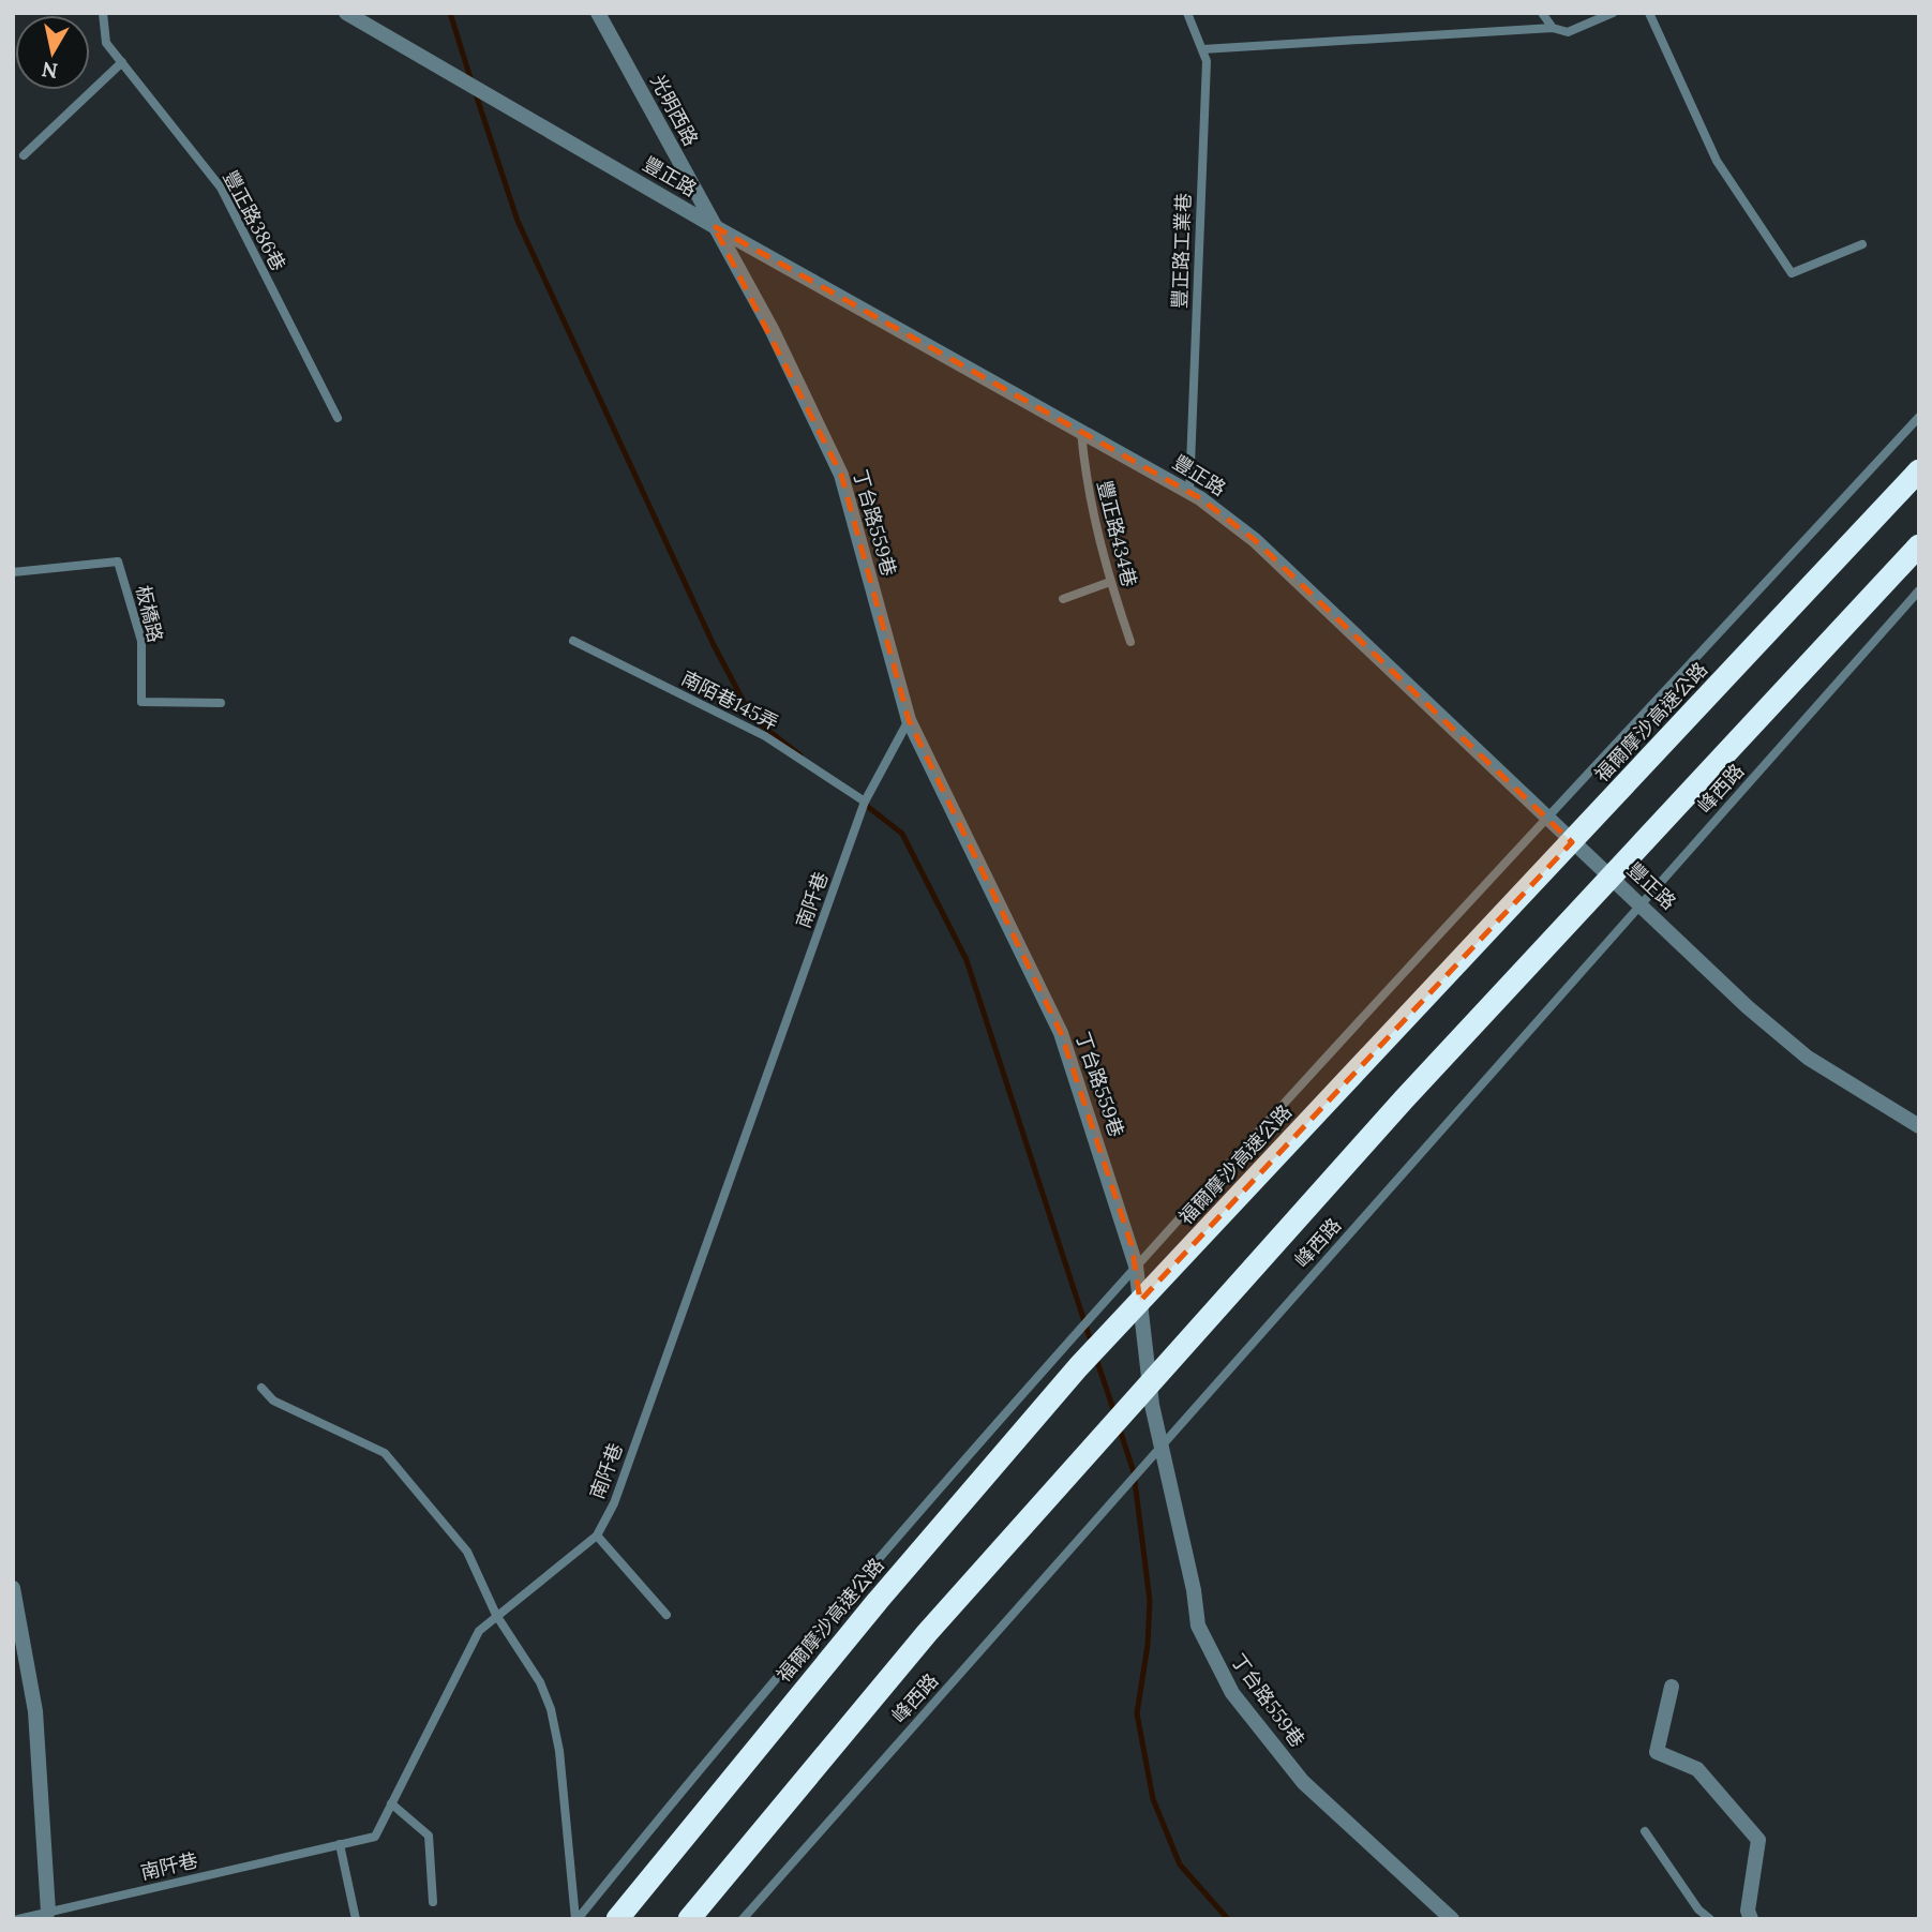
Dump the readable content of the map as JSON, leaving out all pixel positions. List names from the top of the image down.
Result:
{
  "streets": {
    "highway": ["福爾摩沙高速公路"],
    "street": ["光明西路", "豐正路", "丁台路559巷"],
    "lane": [
      "豐正路386巷",
      "豐正路工業巷",
      "豐正路434巷",
      "板橋路",
      "南陌巷145弄",
      "峰西路",
      "南阡巷"
    ]
  },
  "crossings": [
    ["光明西路", "豐正路"],
    ["光明西路", "丁台路559巷"],
    ["豐正路", "豐正路工業巷"],
    ["豐正路", "丁台路559巷"],
    ["豐正路", "豐正路434巷"],
    ["豐正路", "峰西路"],
    ["丁台路559巷", "峰西路"],
    ["丁台路559巷", "南阡巷"],
    ["南陌巷145弄", "南阡巷"]
  ],
  "north": "bottom"
}
